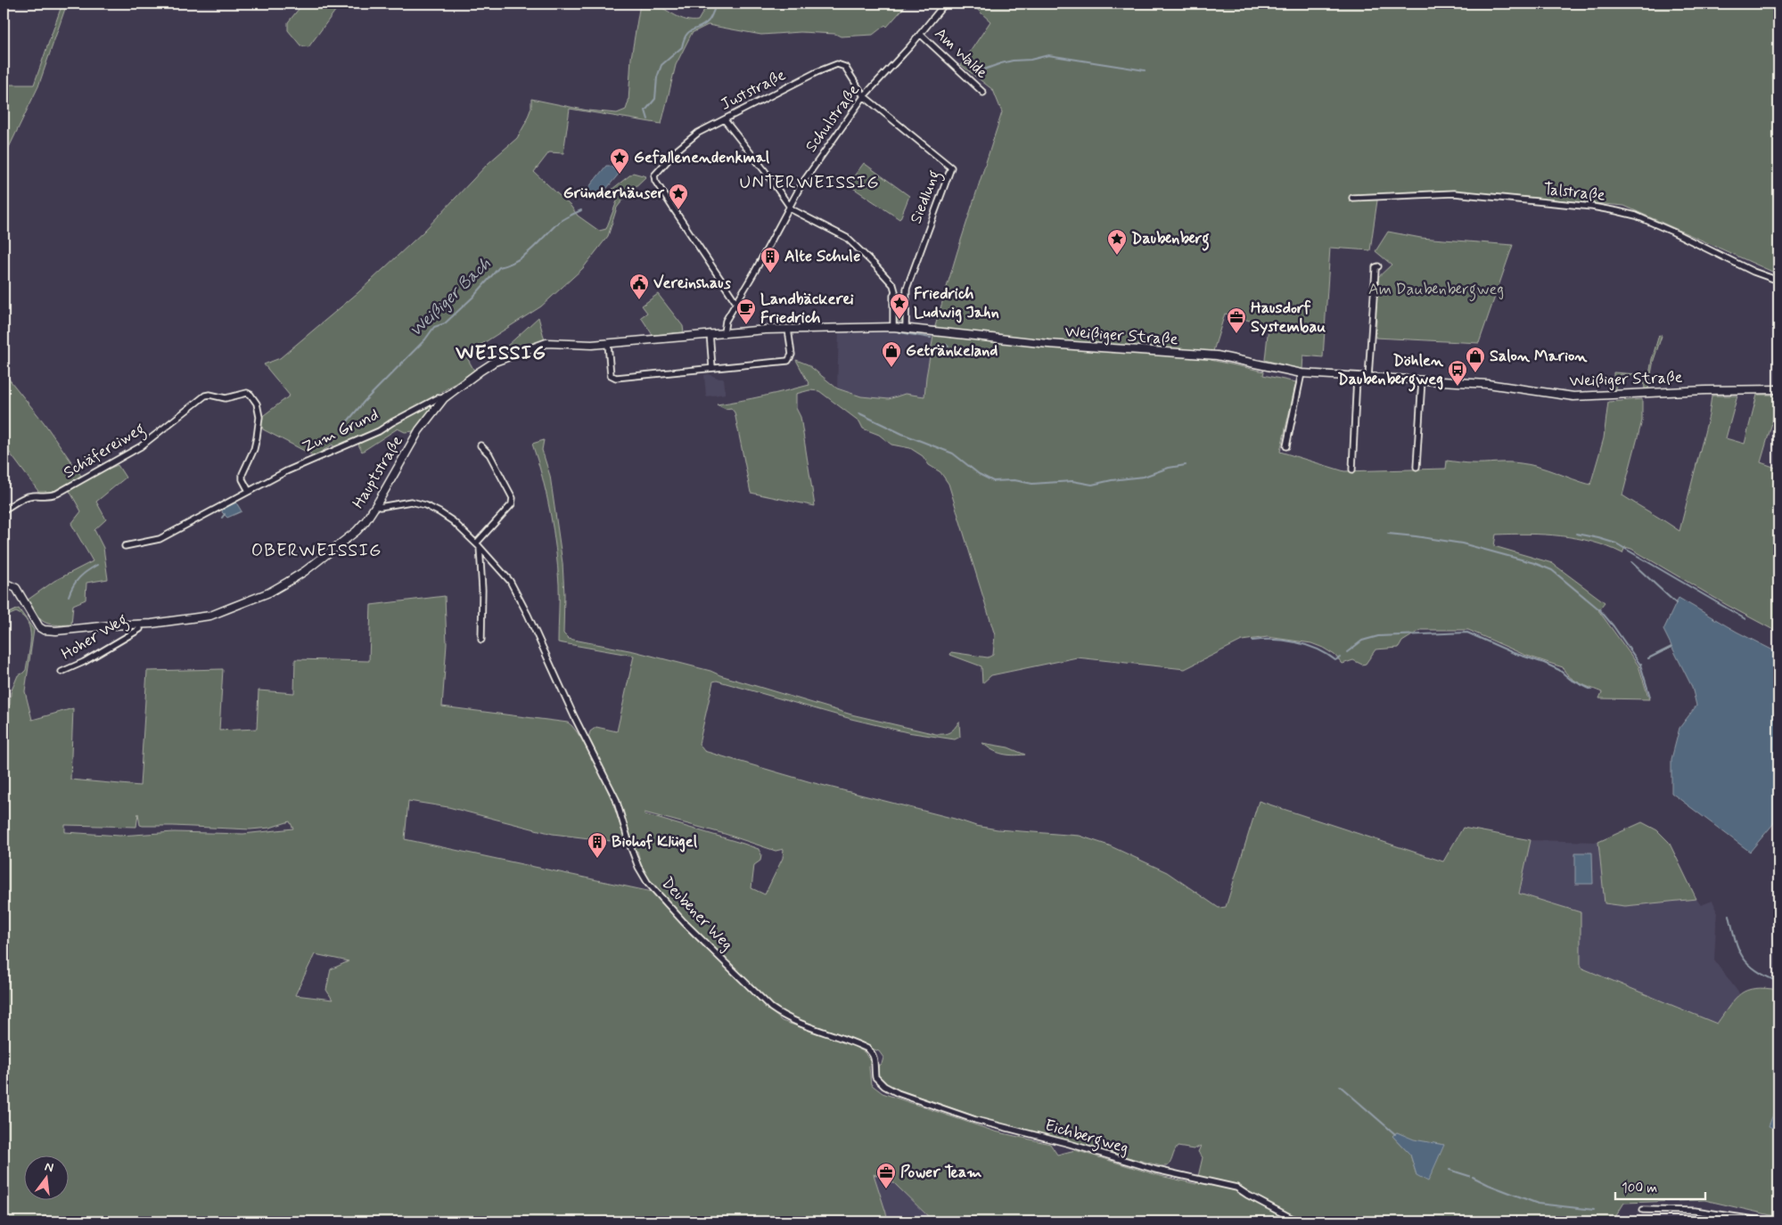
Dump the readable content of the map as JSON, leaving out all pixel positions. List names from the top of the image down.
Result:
{
  "streets": {
    "street": [
      "Am Walde",
      "Juststraße",
      "Schulstraße",
      "Talstraße",
      "Siedlung",
      "Weißiger Straße",
      "Zum Grund",
      "Schäfereiweg",
      "Hauptstraße",
      "Hoher Weg",
      "Deubener Weg",
      "Eichbergweg"
    ]
  },
  "crossings": [
    ["Am Walde", "Schulstraße"],
    ["Juststraße", "Schulstraße"],
    ["Juststraße", "Siedlung"],
    ["Schulstraße", "Siedlung"],
    ["Schulstraße", "Hauptstraße"],
    ["Siedlung", "Hauptstraße"],
    ["Weißiger Straße", "Hauptstraße"],
    ["Zum Grund", "Schäfereiweg"],
    ["Zum Grund", "Hauptstraße"],
    ["Hauptstraße", "Hoher Weg"],
    ["Hauptstraße", "Deubener Weg"],
    ["Deubener Weg", "Eichbergweg"]
  ],
  "districts": ["UNTERWEISSIG", "WEISSIG", "OBERWEISSIG"],
  "water": ["Weißiger Bach"],
  "parks": ["Am Daubenbergweg"],
  "places": {
    "place": [
      "Gefallenendenkmal",
      "Gründerhäuser",
      "Daubenberg",
      "Friedrich Ludwig Jahn"
    ],
    "building": ["Alte Schule", "Biohof Klügel"],
    "public building": ["Vereinshaus"],
    "cafe": ["Landbäckerei Friedrich"],
    "office": ["Hausdorf Systembau", "Power Team"],
    "shop": ["Getränkeland", "Salon Marion"],
    "bus stop": ["Döhlen Daubenbergweg"]
  },
  "scale_bar": "100 m",
  "north": "top"
}
